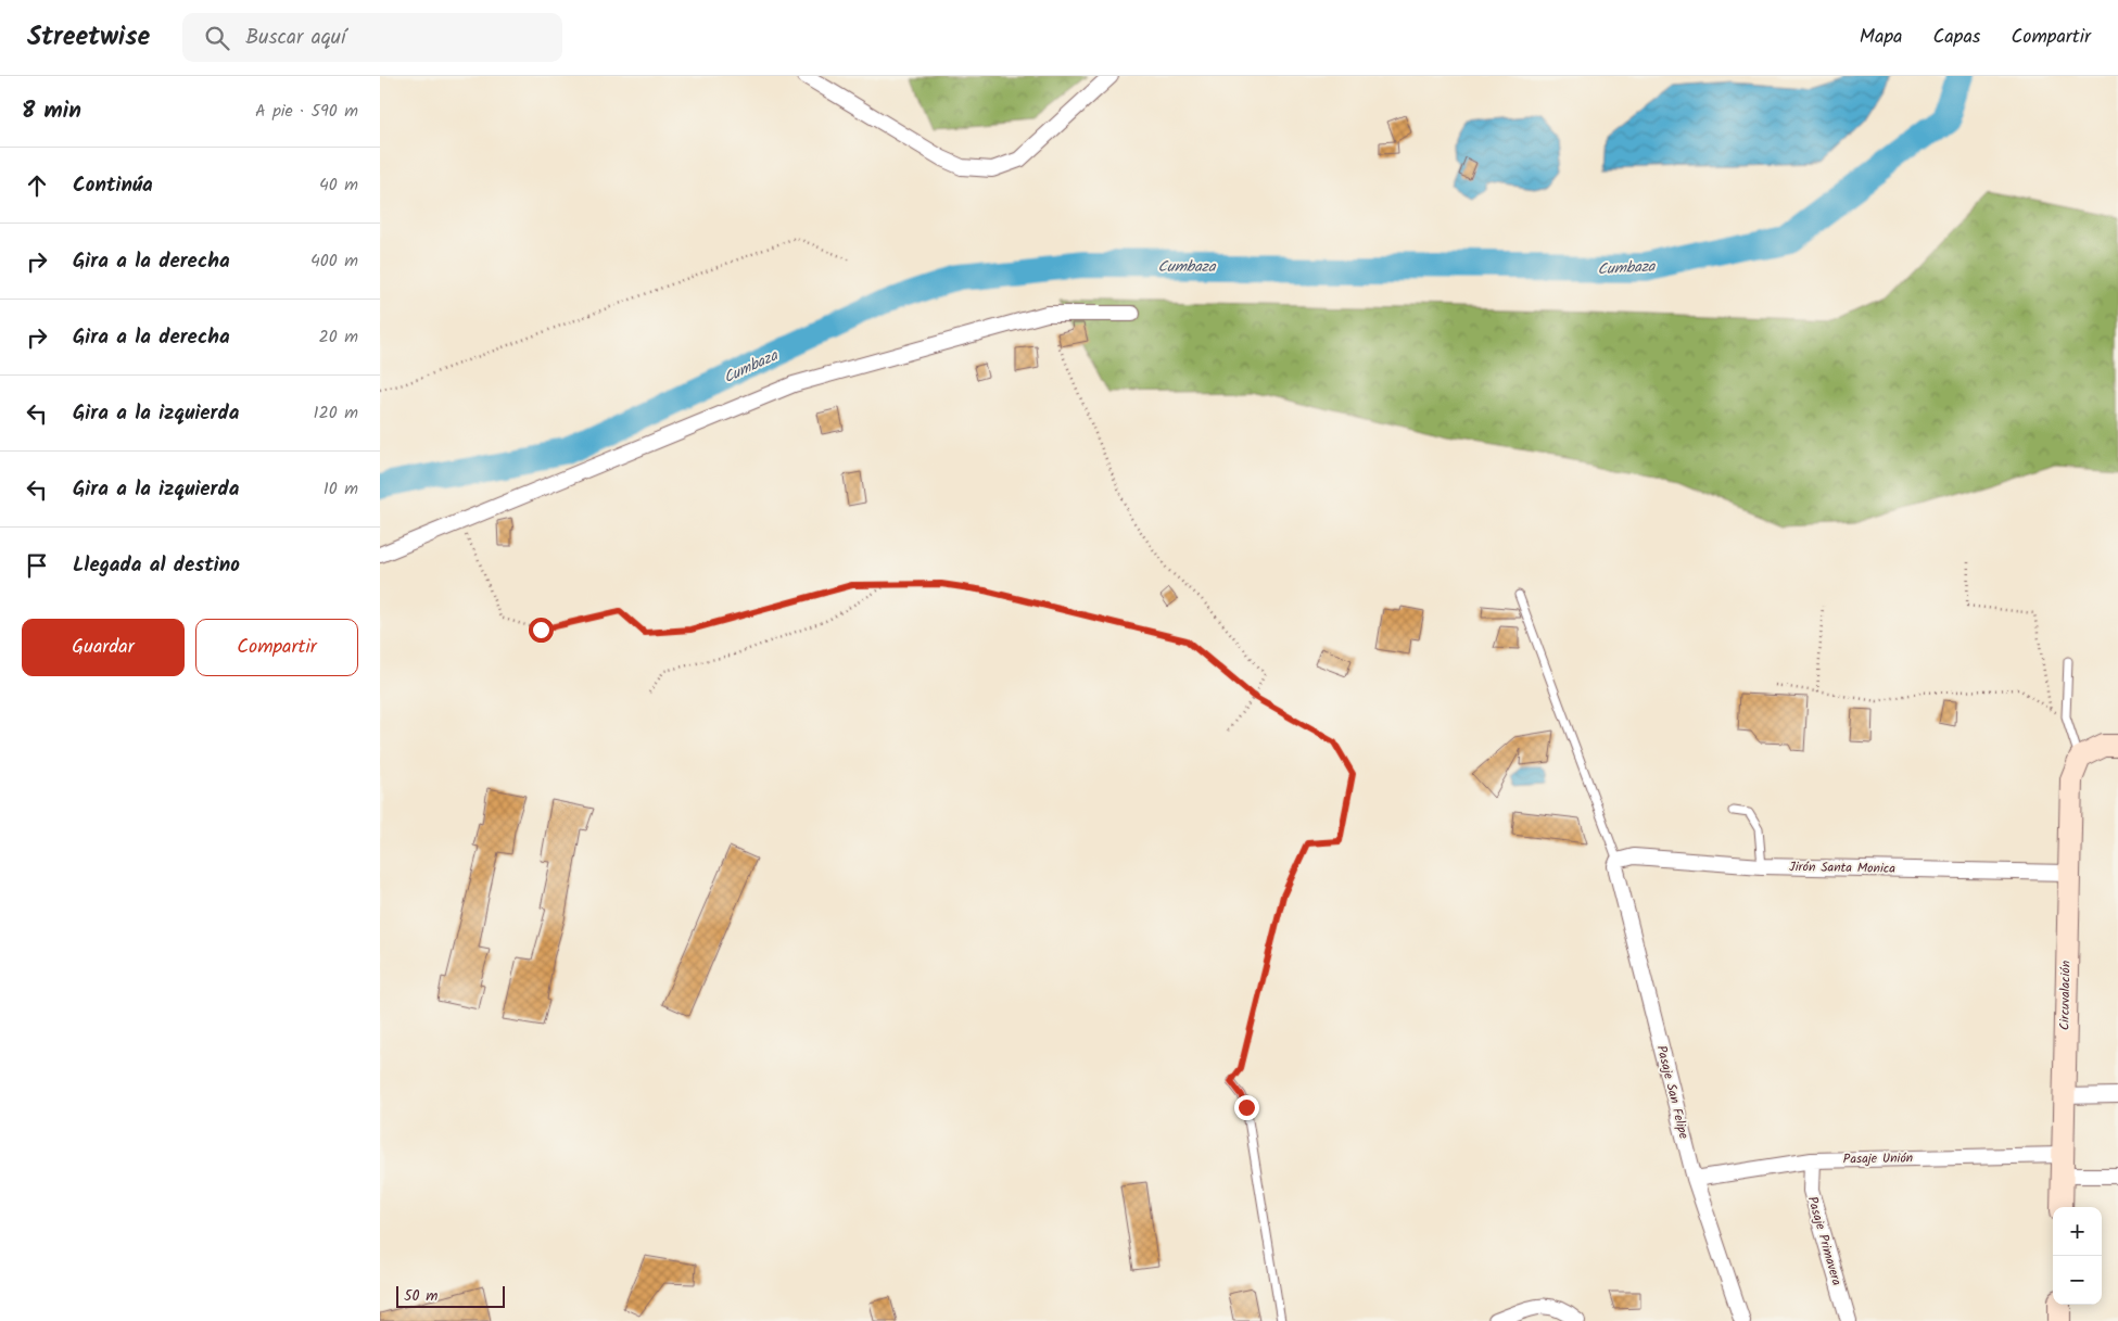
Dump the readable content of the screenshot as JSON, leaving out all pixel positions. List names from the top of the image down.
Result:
{
  "streets": {
    "main road": ["Circuvalación"],
    "street": [
      "Jirón Santa Monica",
      "Pasaje San Felipe",
      "Pasaje Unión",
      "Pasaje Primavera"
    ]
  },
  "crossings": [
    ["Jirón Santa Monica", "Circuvalación"],
    ["Jirón Santa Monica", "Pasaje San Felipe"],
    ["Circuvalación", "Pasaje Unión"],
    ["Pasaje San Felipe", "Pasaje Unión"],
    ["Pasaje Unión", "Pasaje Primavera"]
  ],
  "water": ["Cumbaza"],
  "scale_bar": "50 m",
  "page": {
    "header": "Streetwise",
    "search": "Buscar aquí",
    "nav": ["Mapa", "Capas", "Compartir"],
    "heading": ["8 min", "A pie · 590 m"],
    "list": [
      ["Continúa", "40 m"],
      ["Gira a la derecha", "400 m"],
      ["Gira a la derecha", "20 m"],
      ["Gira a la izquierda", "120 m"],
      ["Gira a la izquierda", "10 m"],
      "Llegada al destino"
    ],
    "buttons": ["Guardar", "Compartir"],
    "map_buttons": ["+", "−"],
    "scale": "50 m"
  }
}
